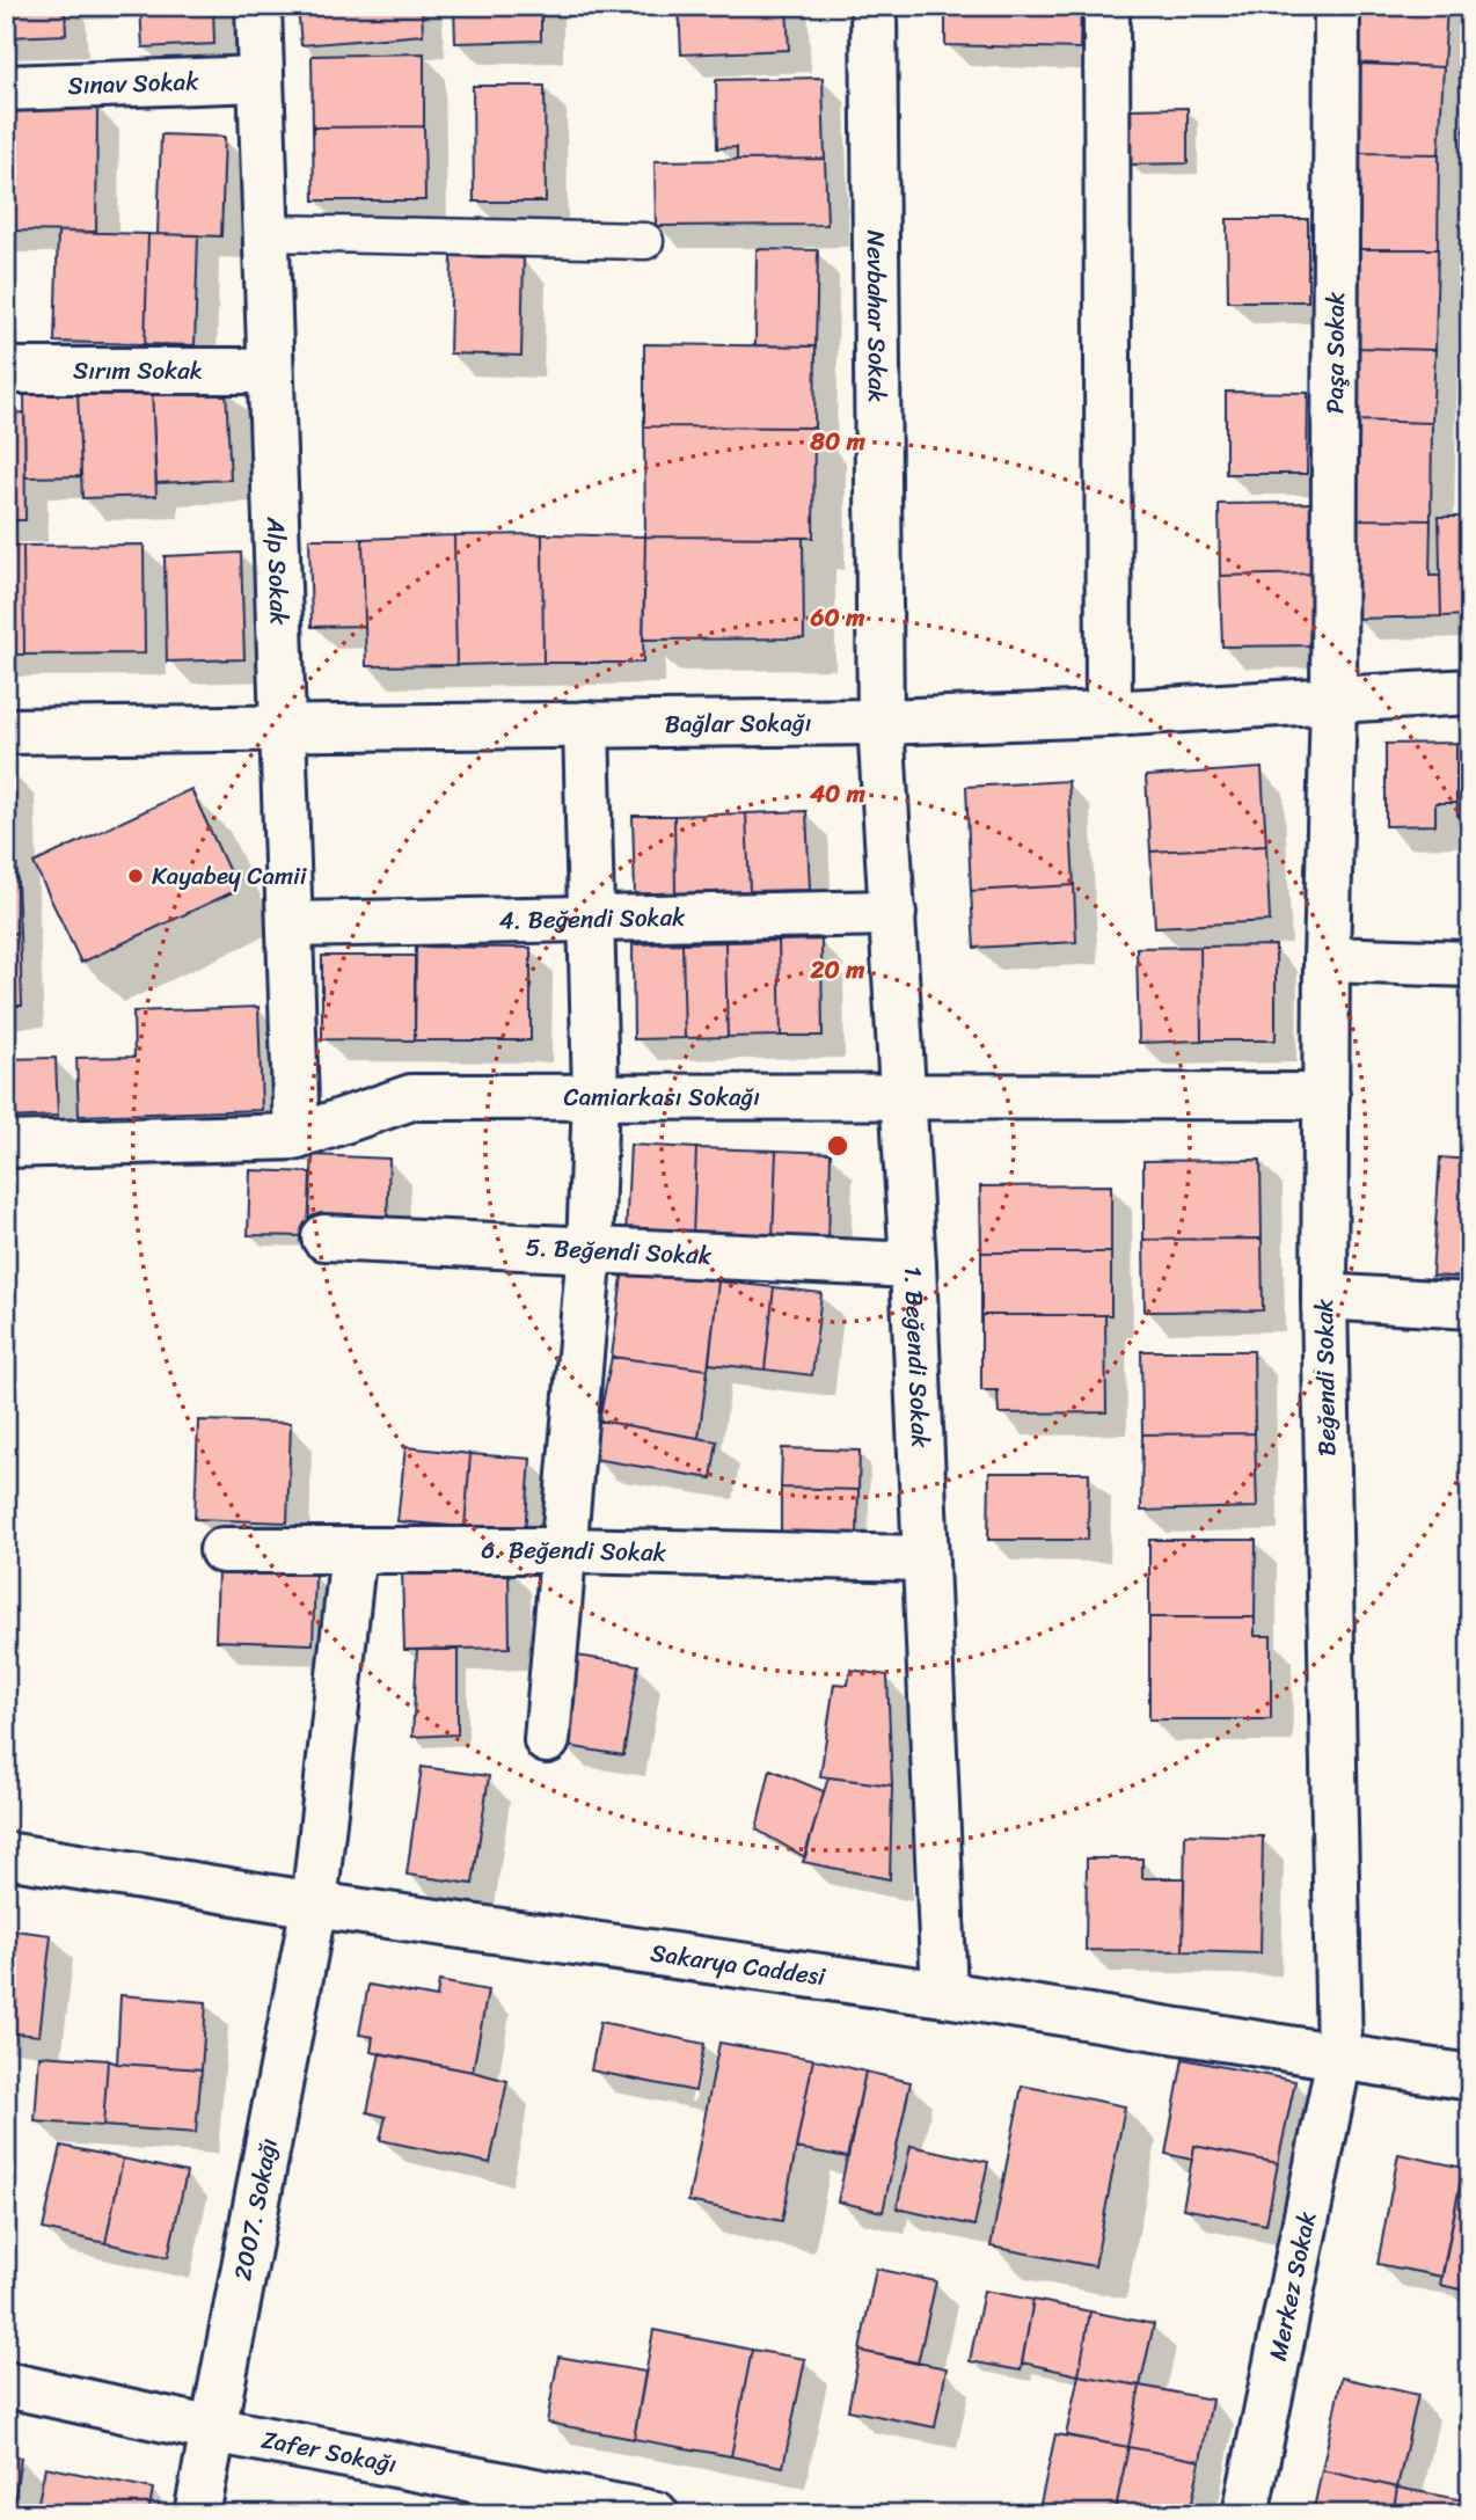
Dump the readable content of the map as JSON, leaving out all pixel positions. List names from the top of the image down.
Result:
{
  "streets": {
    "street": [
      "Sınav Sokak",
      "Nevbahar Sokak",
      "Paşa Sokak",
      "Sırım Sokak",
      "Alp Sokak",
      "Bağlar Sokağı",
      "4. Beğendi Sokak",
      "Camiarkası Sokağı",
      "5. Beğendi Sokak",
      "1. Beğendi Sokak",
      "Beğendi Sokak",
      "6. Beğendi Sokak",
      "Sakarya Caddesi",
      "2007. Sokağı",
      "Merkez Sokak",
      "Zafer Sokağı"
    ]
  },
  "crossings": [
    ["Sınav Sokak", "Alp Sokak"],
    ["Nevbahar Sokak", "Bağlar Sokağı"],
    ["Nevbahar Sokak", "1. Beğendi Sokak"],
    ["Paşa Sokak", "Bağlar Sokağı"],
    ["Paşa Sokak", "Beğendi Sokak"],
    ["Sırım Sokak", "Alp Sokak"],
    ["Alp Sokak", "Bağlar Sokağı"],
    ["Alp Sokak", "4. Beğendi Sokak"],
    ["Alp Sokak", "Camiarkası Sokağı"],
    ["Bağlar Sokağı", "1. Beğendi Sokak"],
    ["Bağlar Sokağı", "Beğendi Sokak"],
    ["4. Beğendi Sokak", "1. Beğendi Sokak"],
    ["Camiarkası Sokağı", "1. Beğendi Sokak"],
    ["Camiarkası Sokağı", "Beğendi Sokak"],
    ["5. Beğendi Sokak", "1. Beğendi Sokak"],
    ["1. Beğendi Sokak", "6. Beğendi Sokak"],
    ["1. Beğendi Sokak", "Sakarya Caddesi"],
    ["Beğendi Sokak", "Sakarya Caddesi"],
    ["Beğendi Sokak", "Merkez Sokak"],
    ["6. Beğendi Sokak", "2007. Sokağı"],
    ["Sakarya Caddesi", "2007. Sokağı"],
    ["Sakarya Caddesi", "Merkez Sokak"],
    ["2007. Sokağı", "Zafer Sokağı"]
  ],
  "places": ["Kayabey Camii"],
  "rings": [
    "80 m",
    "60 m",
    "40 m",
    "20 m"
  ]
}
